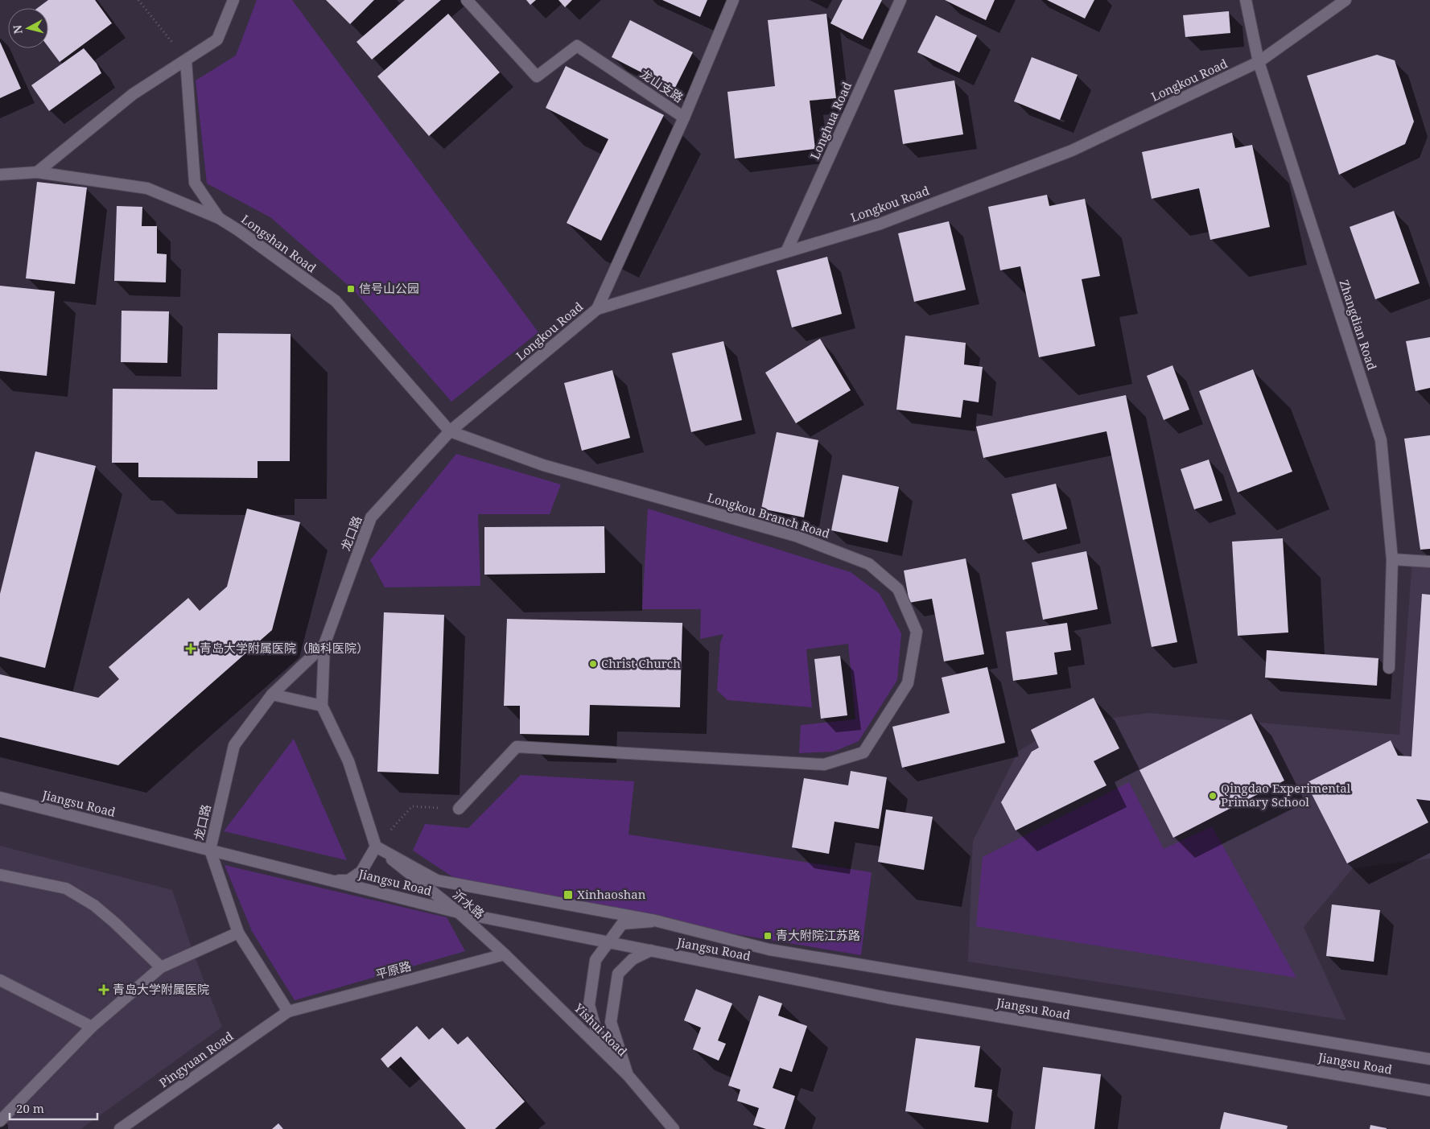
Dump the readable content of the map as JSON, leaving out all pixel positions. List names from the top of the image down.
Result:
{
  "streets": {
    "street": [
      "Longkou Road",
      "龙山支路",
      "Longhua Road",
      "Longshan Road",
      "Zhangdian Road",
      "Longkou Branch Road",
      "龙口路",
      "Jiangsu Road",
      "沂水路",
      "平原路",
      "Yishui Road",
      "Pingyuan Road"
    ]
  },
  "crossings": [
    ["Longkou Road", "龙山支路"],
    ["Longkou Road", "Longhua Road"],
    ["Longkou Road", "Longshan Road"],
    ["Longkou Road", "Zhangdian Road"],
    ["Longkou Road", "Longkou Branch Road"],
    ["Longkou Road", "龙口路"],
    ["Longshan Road", "Longkou Branch Road"],
    ["Longshan Road", "龙口路"],
    ["Longkou Branch Road", "龙口路"],
    ["龙口路", "Jiangsu Road"],
    ["龙口路", "沂水路"],
    ["Jiangsu Road", "沂水路"],
    ["沂水路", "平原路"],
    ["沂水路", "Yishui Road"],
    ["平原路", "Yishui Road"],
    ["平原路", "Pingyuan Road"]
  ],
  "places": {
    "transit": ["信号山公园", "Xinhaoshan", "青大附院江苏路"],
    "health": ["青岛大学附属医院（脑科医院）", "青岛大学附属医院"],
    "other": ["Christ Church", "Qingdao Experimental Primary School"]
  },
  "scale_bar": "20 m",
  "north": "left"
}
